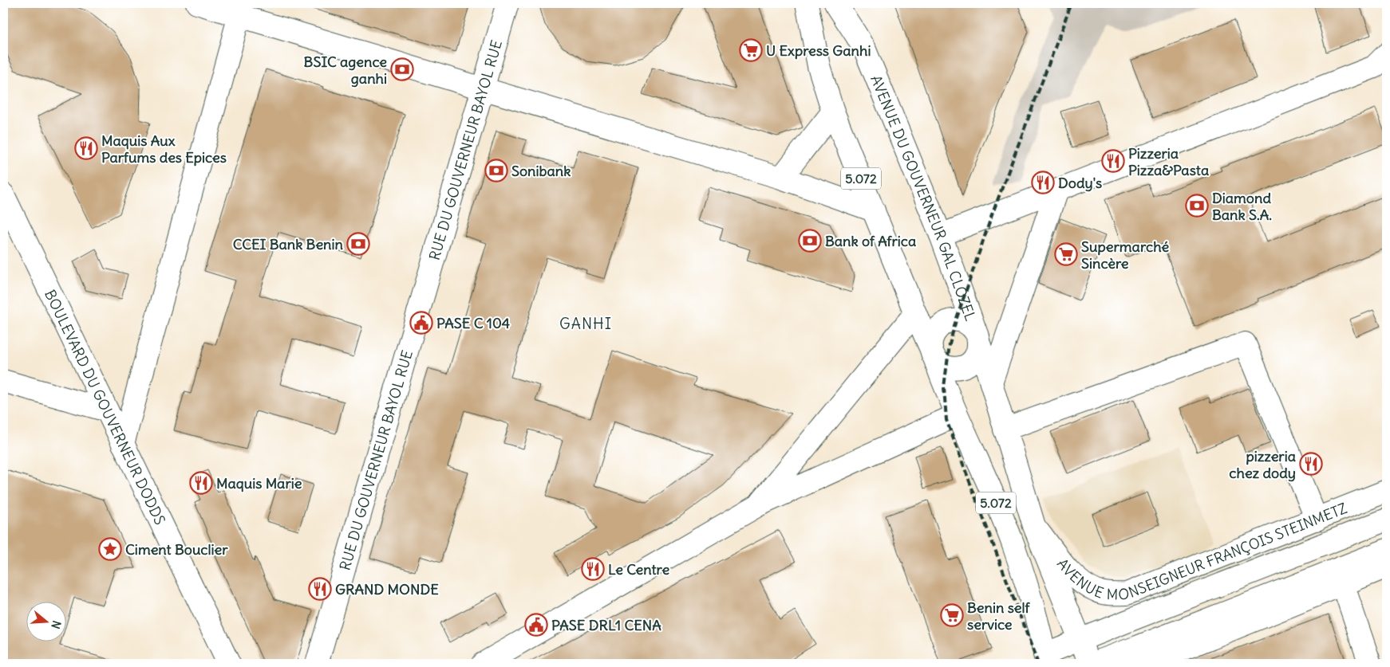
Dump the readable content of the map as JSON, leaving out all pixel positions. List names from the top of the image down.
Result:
{
  "streets": {
    "street": [
      "RUE DU GOUVERNEUR BAYOL RUE",
      "5.072",
      "AVENUE DU GOUVERNEUR GAL CLOZEL",
      "BOULEVARD DU GOUVERNEUR DODDS",
      "AVENUE MONSEIGNEUR FRANÇOIS STEINMETZ"
    ]
  },
  "crossings": [
    ["5.072", "AVENUE DU GOUVERNEUR GAL CLOZEL"],
    ["5.072", "AVENUE MONSEIGNEUR FRANÇOIS STEINMETZ"],
    ["AVENUE DU GOUVERNEUR GAL CLOZEL", "AVENUE MONSEIGNEUR FRANÇOIS STEINMETZ"]
  ],
  "districts": ["GANHI"],
  "places": {
    "supermarket": ["U Express Ganhi", "Supermarché Sincère", "Benin self service"],
    "bank": [
      "BSIC agence ganhi",
      "Sonibank",
      "Diamond Bank S.A.",
      "Bank of Africa",
      "CCEI Bank Benin"
    ],
    "restaurant": [
      "Maquis Aux Parfums des Epices",
      "Pizzeria Pizza&Pasta",
      "Dody's",
      "pizzeria chez dody",
      "Maquis Marie",
      "Le Centre",
      "GRAND MONDE"
    ],
    "public building": ["PASE C 104", "PASE DRL1 CENA"],
    "place": ["Ciment Bouclier"]
  },
  "north": "right"
}
